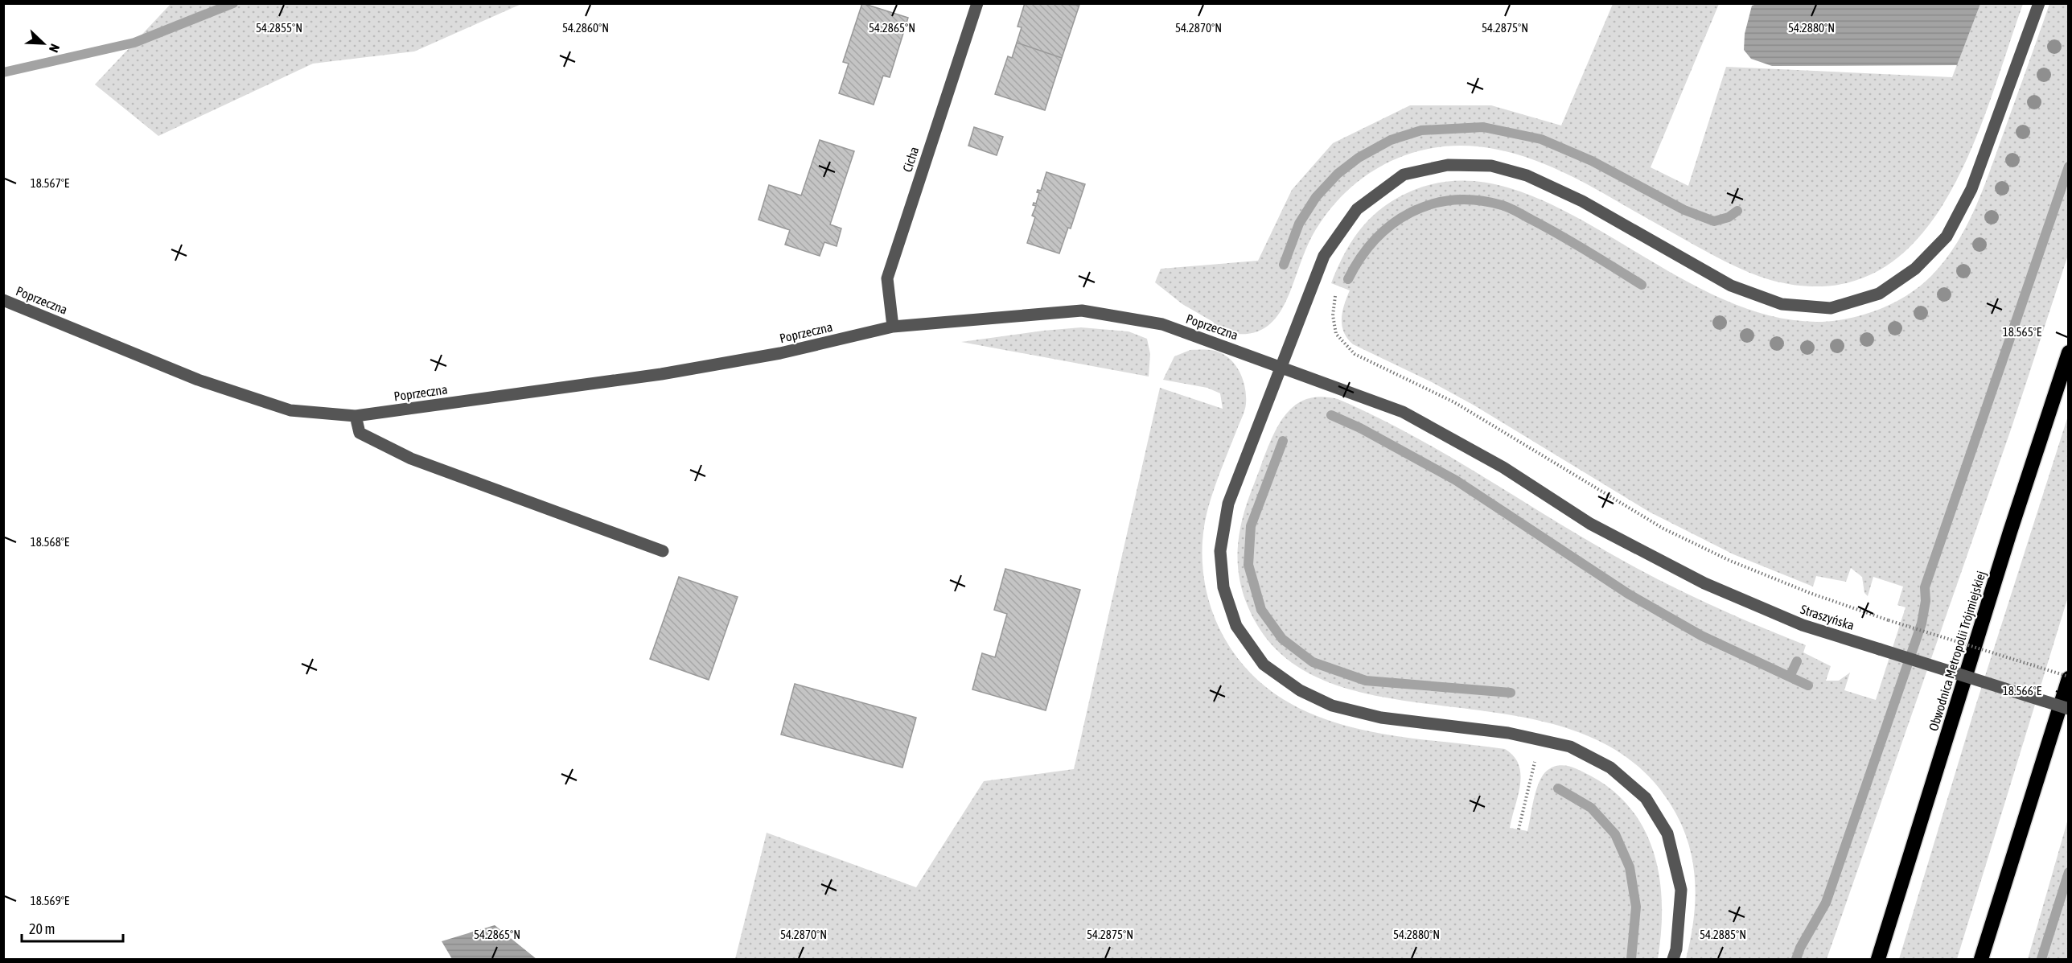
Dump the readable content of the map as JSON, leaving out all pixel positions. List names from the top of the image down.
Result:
{
  "streets": {
    "highway": ["Obwodnica Metropolii Trójmiejskiej"],
    "street": ["Cicha", "Poprzeczna", "Straszyńska"]
  },
  "crossings": [
    ["Cicha", "Poprzeczna"],
    ["Poprzeczna", "Straszyńska"]
  ],
  "scale_bar": "20 m",
  "north": "bottom right",
  "coordinates": [
    "54.2855°N",
    "54.2860°N",
    "54.2865°N",
    "54.2870°N",
    "54.2875°N",
    "54.2880°N",
    "18.567°E",
    "18.565°E",
    "18.568°E",
    "18.566°E",
    "18.569°E",
    "54.2885°N"
  ]
}
